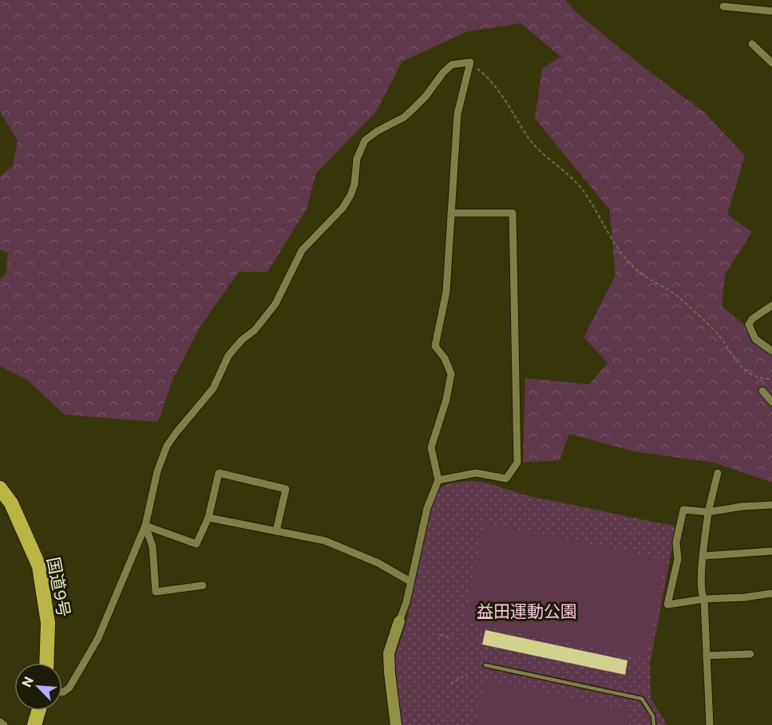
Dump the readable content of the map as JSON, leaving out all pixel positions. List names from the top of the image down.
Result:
{
  "streets": {
    "highway": ["国道9号"]
  },
  "parks": ["益田運動公園"],
  "north": "top left"
}
